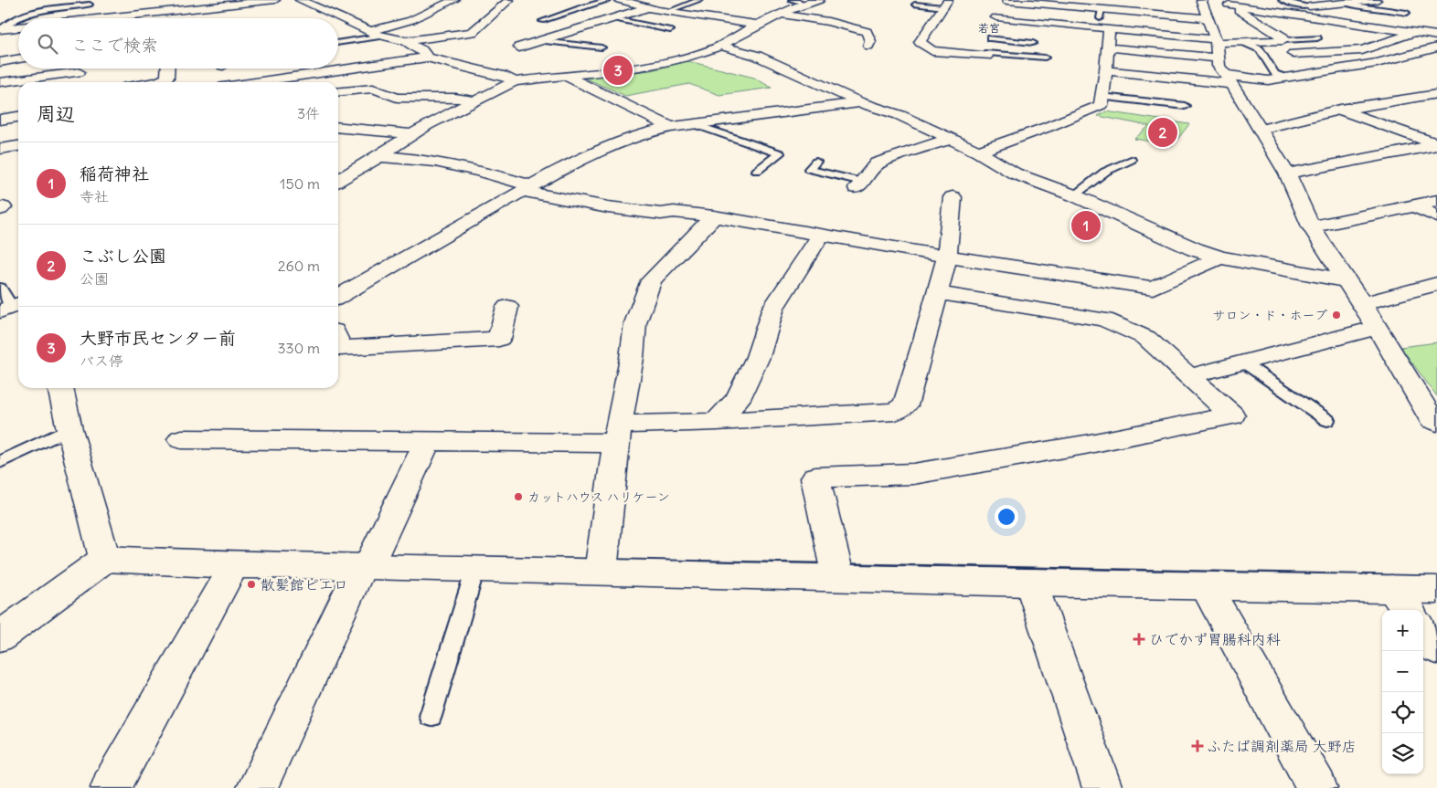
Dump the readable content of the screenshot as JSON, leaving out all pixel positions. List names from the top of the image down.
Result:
{
  "districts": ["若宮"],
  "places": {
    "other": ["サロン・ド・ホープ", "カットハウス ハリケーン", "散髪館ピエロ"],
    "health": ["ひでかず胃腸科内科", "ふたば調剤薬局 大野店"]
  },
  "page": {
    "search": "ここで検索",
    "pins": ["3", "2", "1"],
    "heading": ["周辺", "3件"],
    "list": [
      {
        "mark": "1",
        "name": "稲荷神社",
        "note": "寺社",
        "value": "150 m"
      },
      {
        "mark": "2",
        "name": "こぶし公園",
        "note": "公園",
        "value": "260 m"
      },
      {
        "mark": "3",
        "name": "大野市民センター前",
        "note": "バス停",
        "value": "330 m"
      }
    ],
    "map_buttons": ["+", "−"]
  }
}
